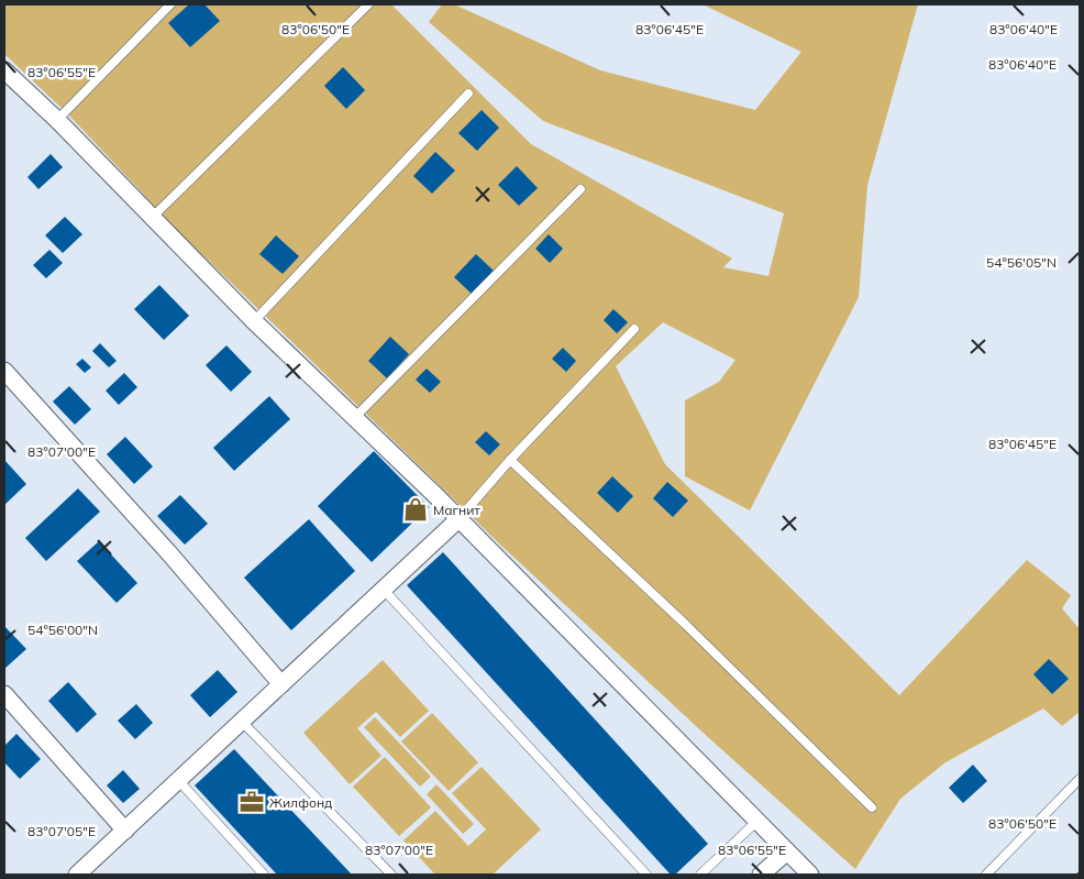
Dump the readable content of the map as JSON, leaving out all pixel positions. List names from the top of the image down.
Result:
{
  "places": {
    "shop": ["Магнит"],
    "office": ["Жилфонд"]
  },
  "coordinates": [
    "83°06'50\"E",
    "83°06'45\"E",
    "83°06'40\"E",
    "83°06'55\"E",
    "54°56'05\"N",
    "83°07'00\"E",
    "54°56'00\"N",
    "83°07'05\"E"
  ]
}
